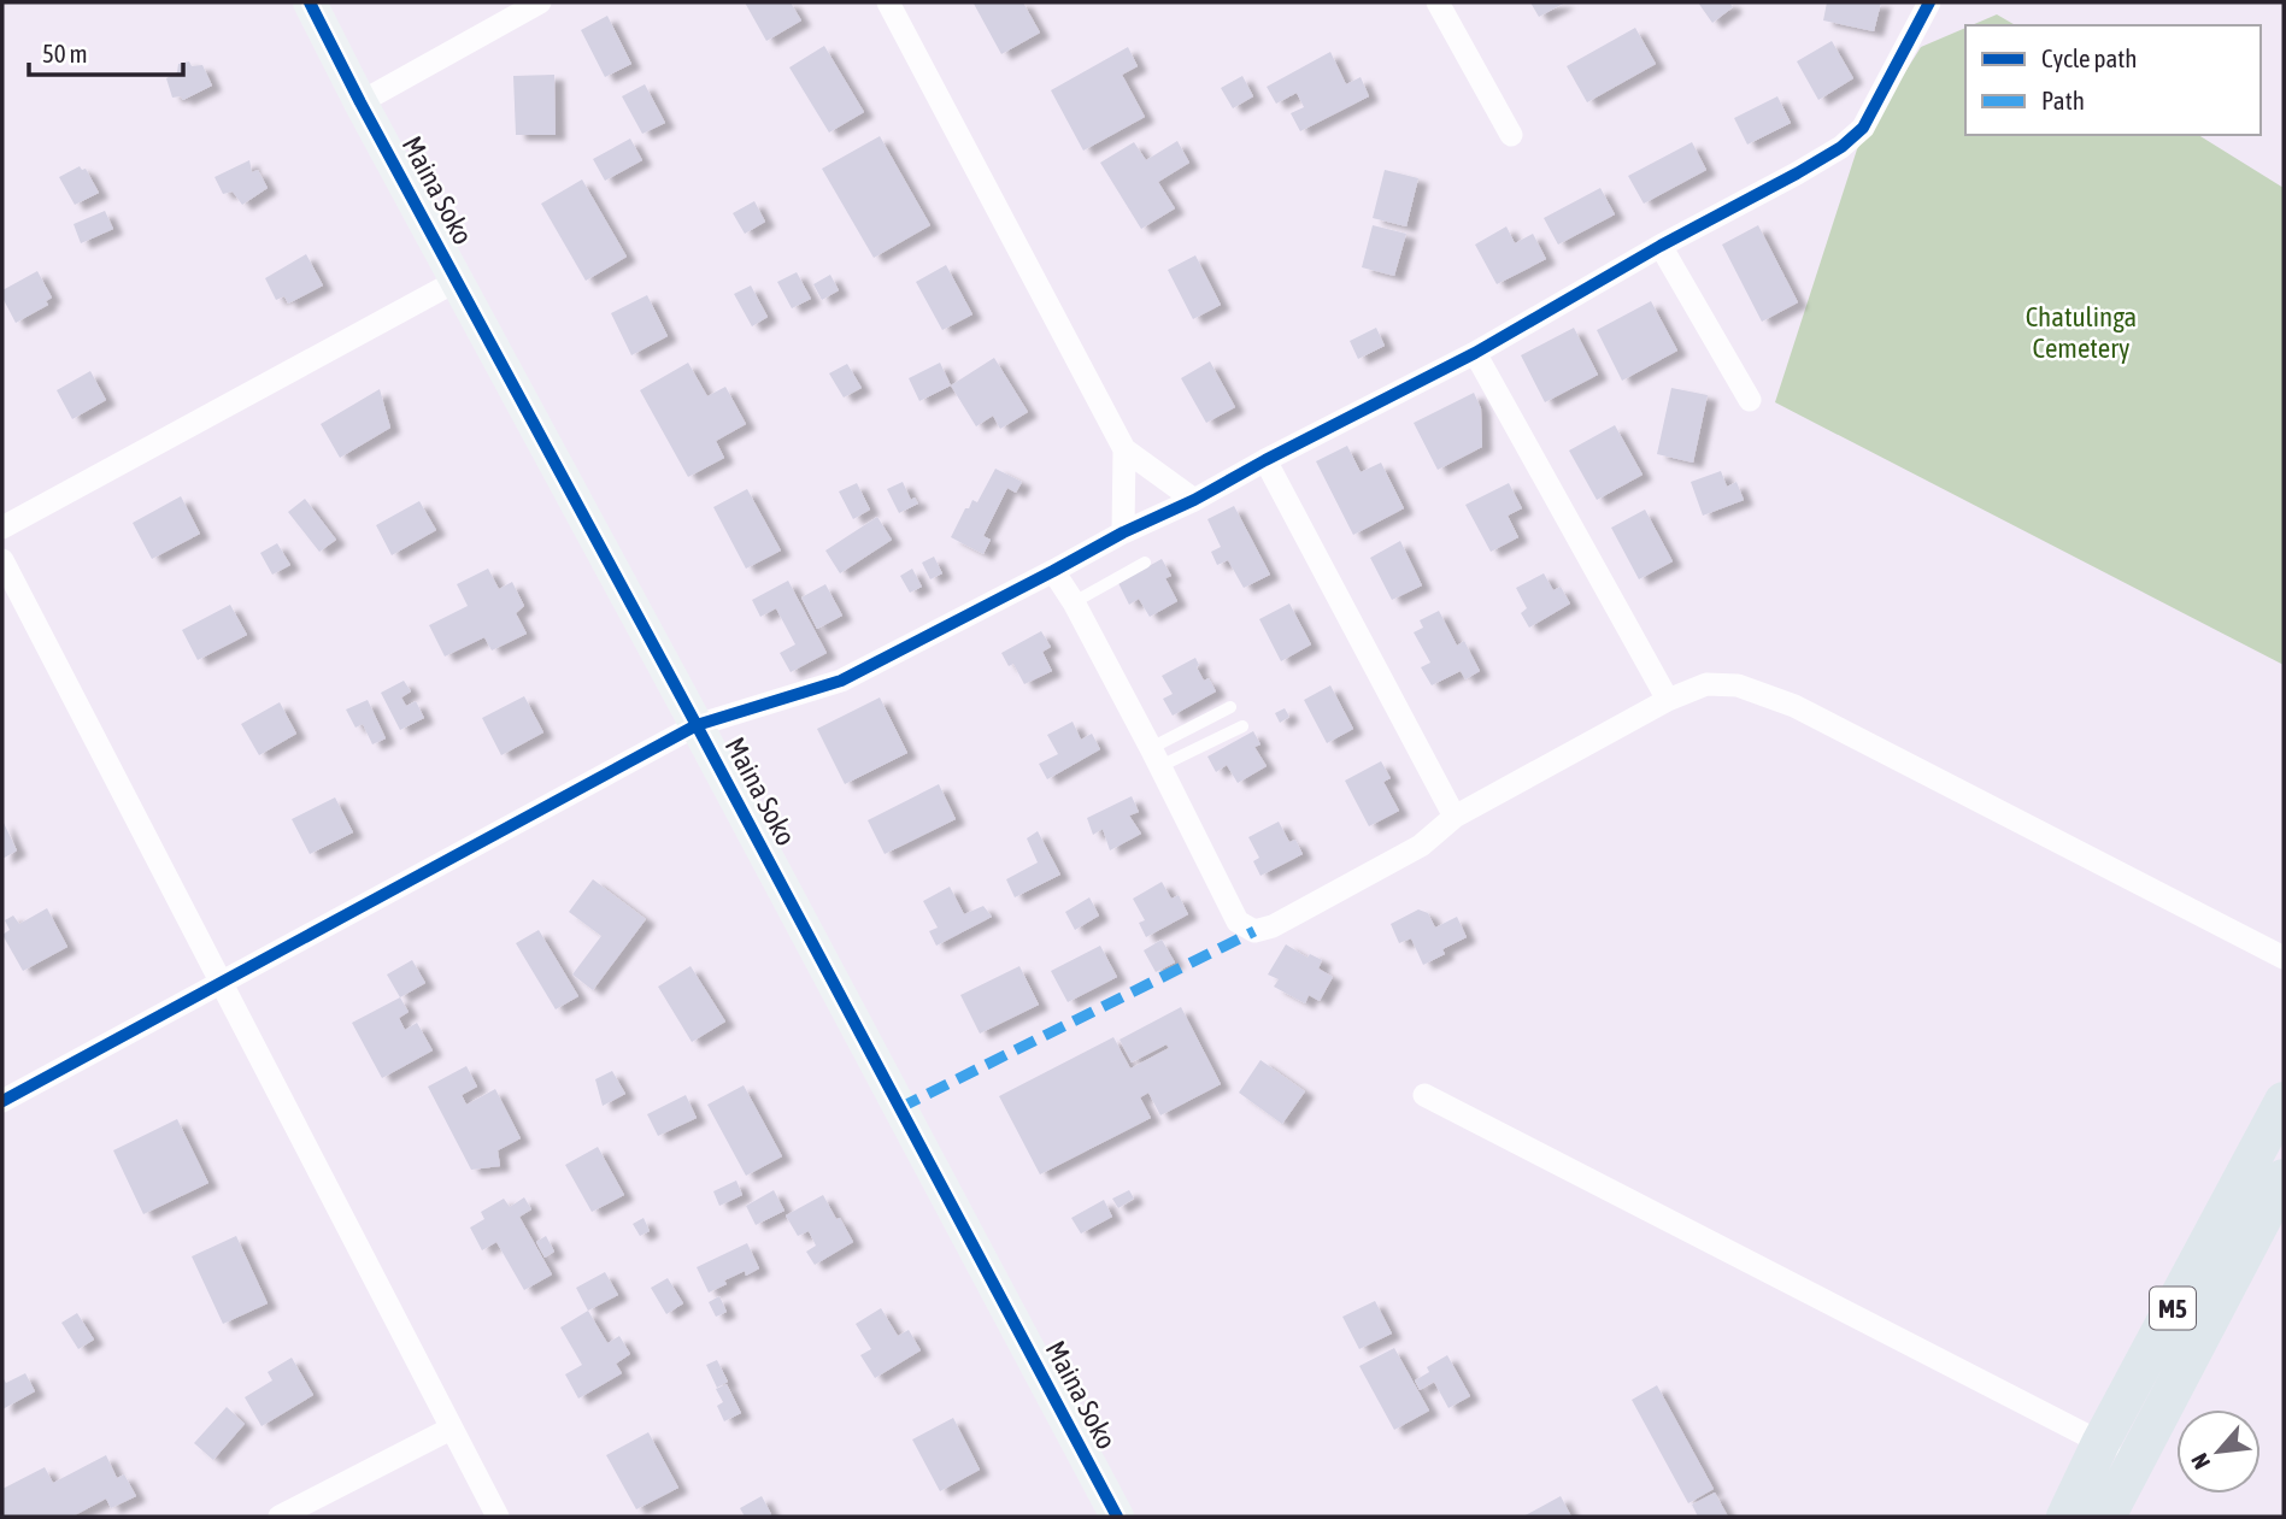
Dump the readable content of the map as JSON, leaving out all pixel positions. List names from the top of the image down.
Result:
{
  "streets": {
    "main road": ["M5"],
    "street": ["Maina Soko"]
  },
  "parks": ["Chatulinga Cemetery"],
  "legend": ["Cycle path", "Path"],
  "scale_bar": "50 m",
  "north": "bottom left"
}
